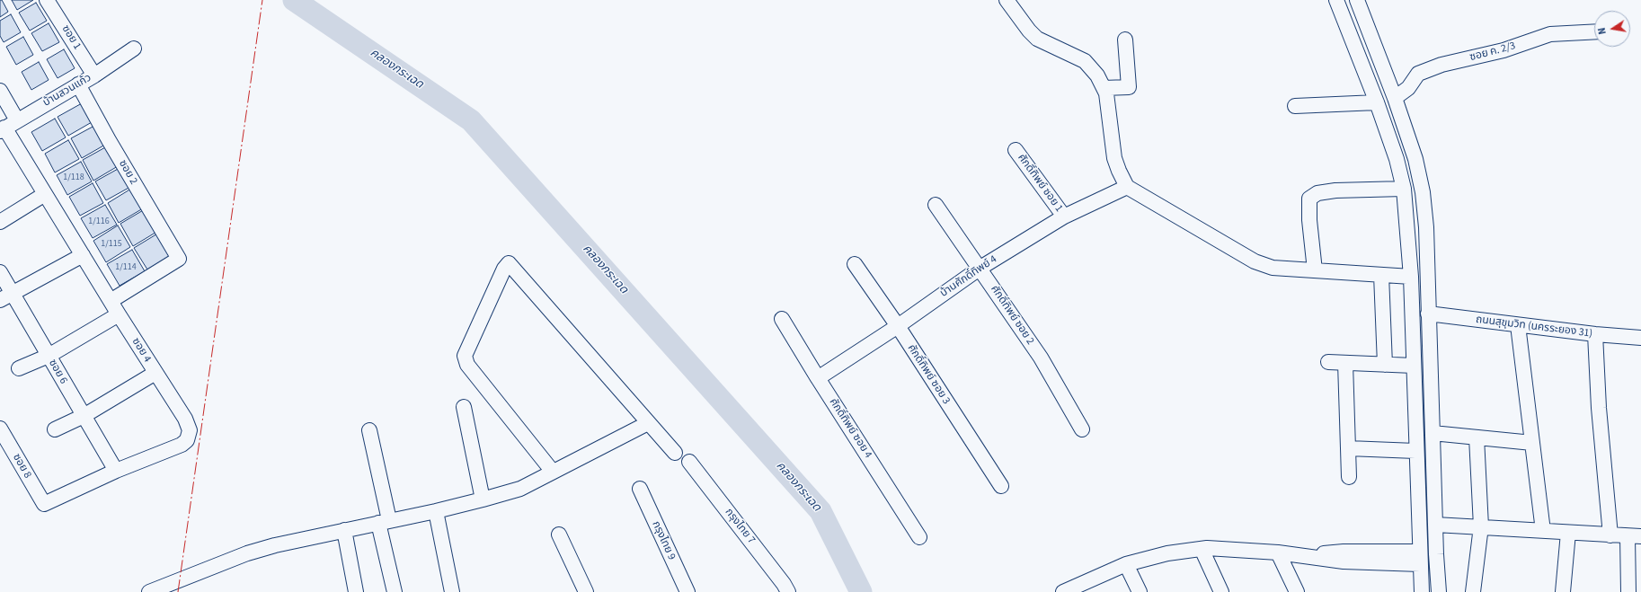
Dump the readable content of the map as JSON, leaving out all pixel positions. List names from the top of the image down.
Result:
{
  "streets": {
    "street": [
      "ซอย 1",
      "ซอย ค. 2/3",
      "บ้านสวนแก้ว",
      "ซอย 2",
      "ศักดิ์ทิพย์ ซอย 1",
      "บ้านศักดิ์ทิพย์ 4",
      "ศักดิ์ทิพย์ ซอย 2",
      "ถนนสุขุมวิท (นครระยอง 31)",
      "ซอย 4",
      "ซอย 6",
      "ศักดิ์ทิพย์ ซอย 3",
      "ศักดิ์ทิพย์ ซอย 4",
      "ซอย 8",
      "กรุงไทย 7",
      "กรุงไทย 9"
    ]
  },
  "crossings": [
    ["ซอย 1", "บ้านสวนแก้ว"],
    ["บ้านสวนแก้ว", "ซอย 2"],
    ["บ้านสวนแก้ว", "ซอย 4"],
    ["ซอย 2", "ซอย 4"],
    ["ศักดิ์ทิพย์ ซอย 1", "บ้านศักดิ์ทิพย์ 4"],
    ["บ้านศักดิ์ทิพย์ 4", "ศักดิ์ทิพย์ ซอย 2"],
    ["บ้านศักดิ์ทิพย์ 4", "ศักดิ์ทิพย์ ซอย 3"],
    ["บ้านศักดิ์ทิพย์ 4", "ศักดิ์ทิพย์ ซอย 4"],
    ["ซอย 4", "ซอย 6"],
    ["ซอย 4", "ซอย 8"]
  ],
  "water": ["คลองกระเฉด"],
  "house_numbers": [
    "1/118",
    "1/116",
    "1/115",
    "1/114"
  ],
  "north": "left"
}
